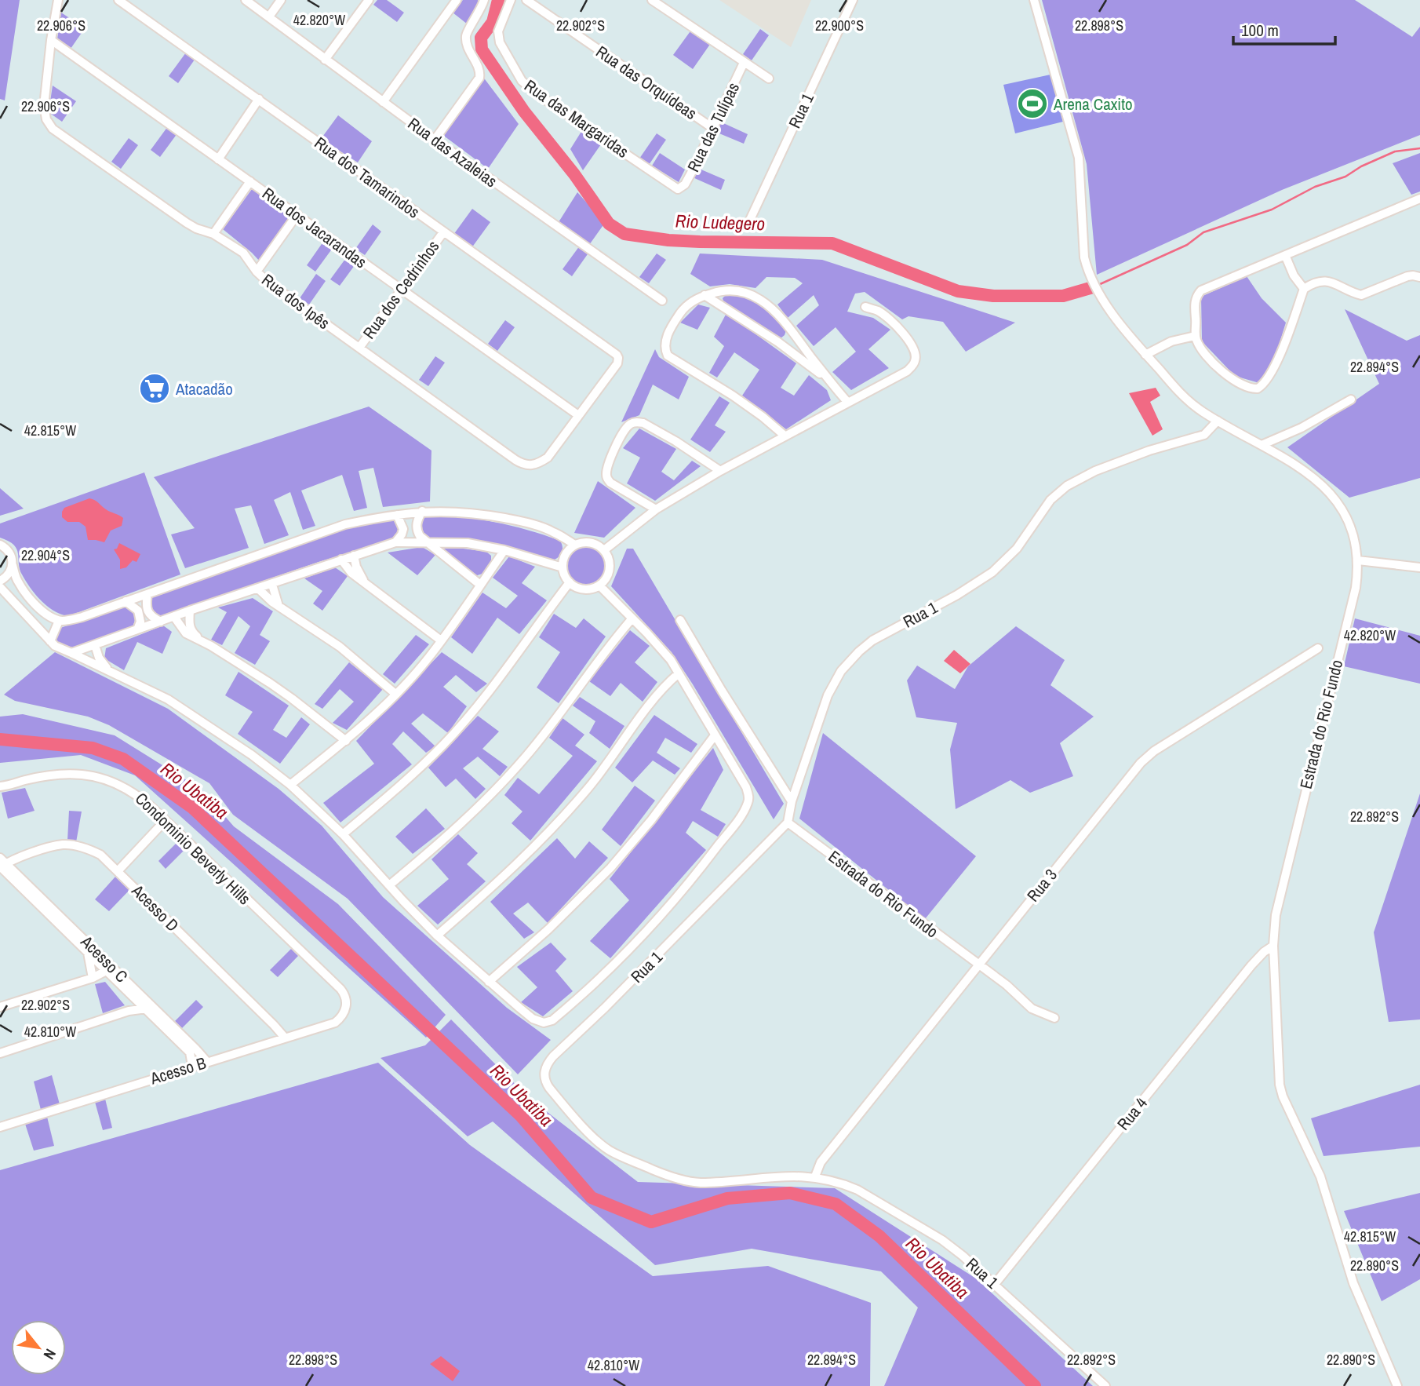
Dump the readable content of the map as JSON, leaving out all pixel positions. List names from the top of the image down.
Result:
{
  "streets": {
    "street": [
      "Rua das Orquídeas",
      "Rua 1",
      "Rua das Margaridas",
      "Rua das Tulípas",
      "Rua das Azaleias",
      "Rua dos Tamarindos",
      "Rua dos Jacarandas",
      "Rua dos Cedrinhos",
      "Rua dos Ipês",
      "Estrada do Rio Fundo",
      "Condominio Beverly Hills",
      "Rua 3",
      "Acesso D",
      "Acesso C",
      "Acesso B",
      "Rua 4"
    ]
  },
  "crossings": [
    ["Rua das Orquídeas", "Rua das Tulípas"],
    ["Rua 1", "Estrada do Rio Fundo"],
    ["Rua 1", "Rua 3"],
    ["Rua 1", "Rua 4"],
    ["Rua das Margaridas", "Rua das Tulípas"],
    ["Rua dos Tamarindos", "Rua dos Cedrinhos"],
    ["Rua dos Tamarindos", "Rua dos Ipês"],
    ["Rua dos Jacarandas", "Rua dos Cedrinhos"],
    ["Rua dos Jacarandas", "Rua dos Ipês"],
    ["Rua dos Cedrinhos", "Rua dos Ipês"],
    ["Estrada do Rio Fundo", "Rua 3"],
    ["Estrada do Rio Fundo", "Rua 4"],
    ["Condominio Beverly Hills", "Acesso B"],
    ["Acesso D", "Acesso C"],
    ["Acesso D", "Acesso B"],
    ["Acesso C", "Acesso B"]
  ],
  "water": ["Rio Ludegero", "Rio Ubatiba"],
  "places": {
    "sports": ["Arena Caxito"],
    "supermarket": ["Atacadão"]
  },
  "scale_bar": "100 m",
  "north": "bottom right",
  "coordinates": [
    "42.820°W",
    "22.906°S",
    "22.902°S",
    "22.900°S",
    "22.898°S",
    "22.894°S",
    "42.815°W",
    "22.904°S",
    "22.892°S",
    "42.810°W",
    "22.890°S"
  ]
}
